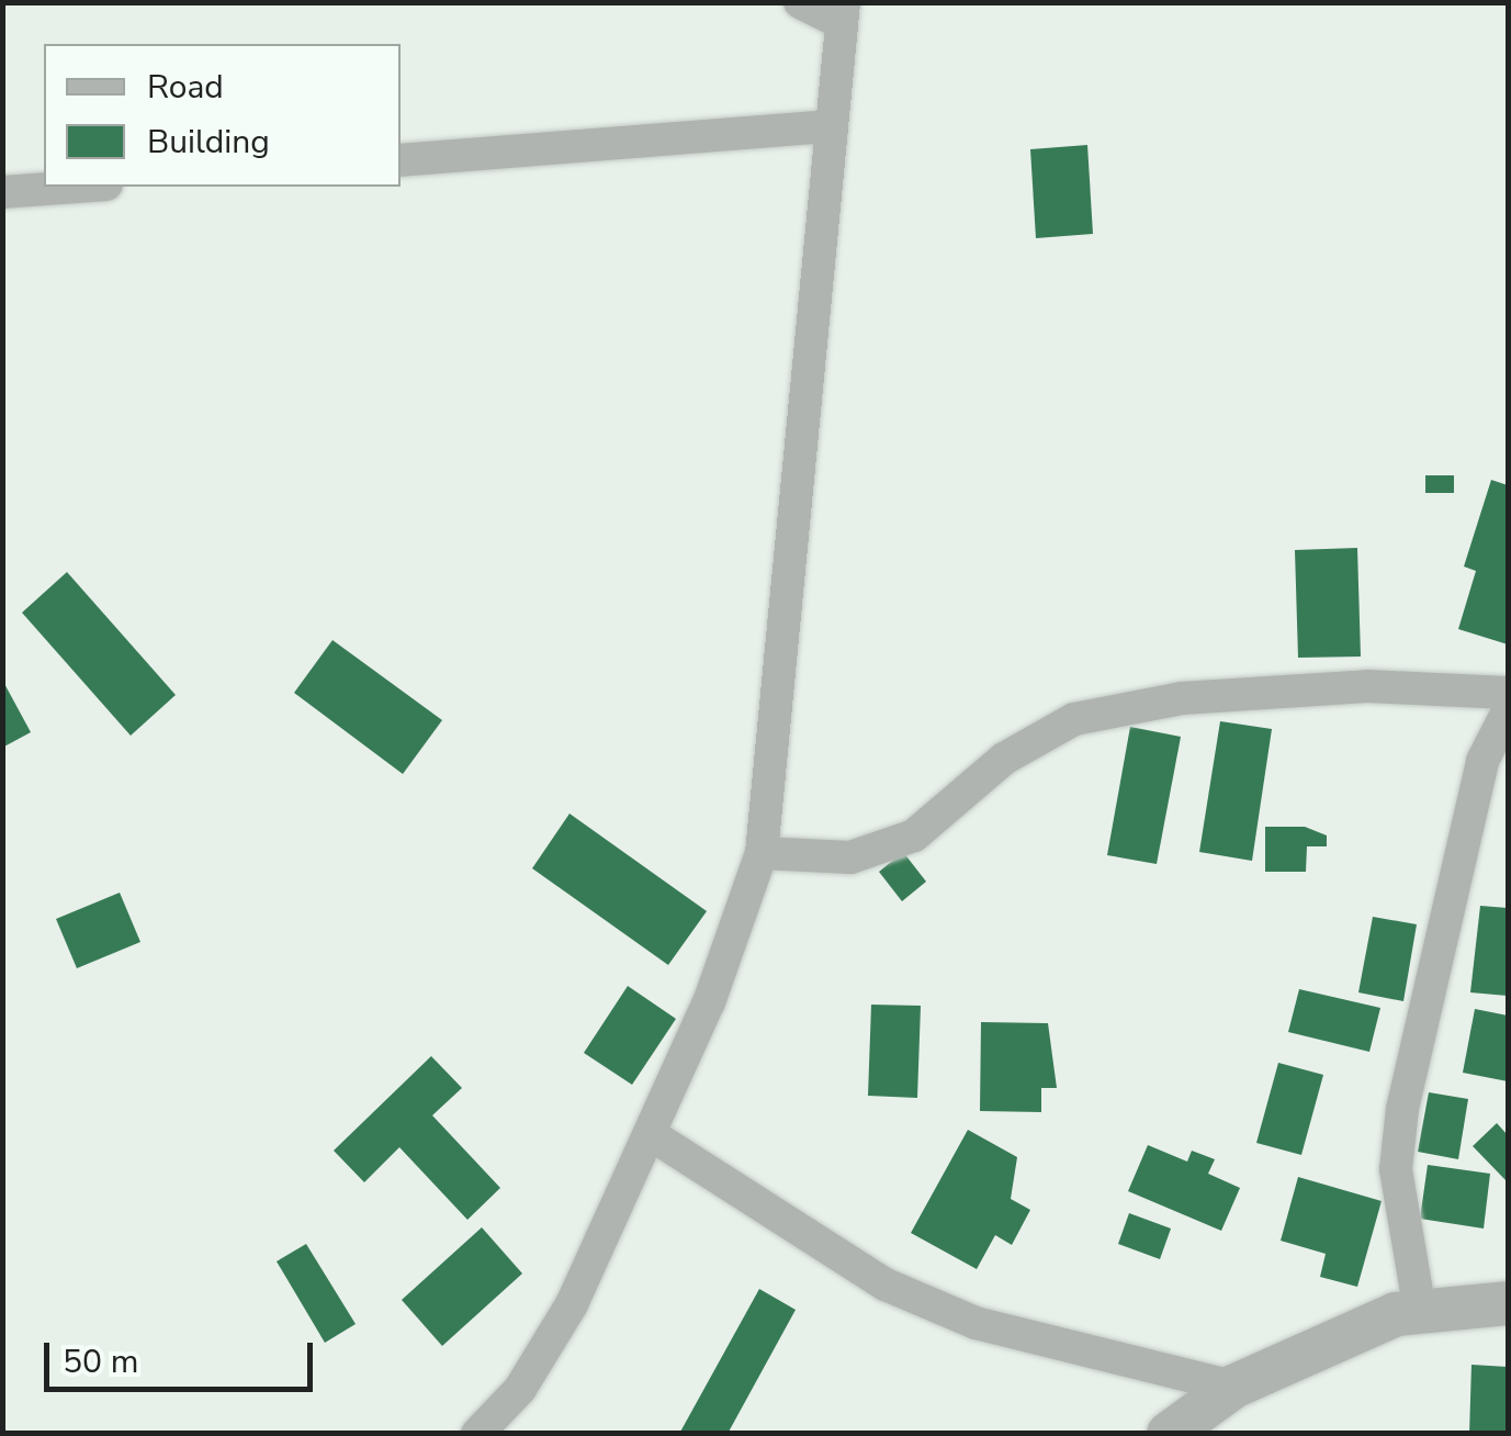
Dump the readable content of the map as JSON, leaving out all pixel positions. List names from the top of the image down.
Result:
{
  "legend": ["Road", "Building"],
  "scale_bar": "50 m"
}
